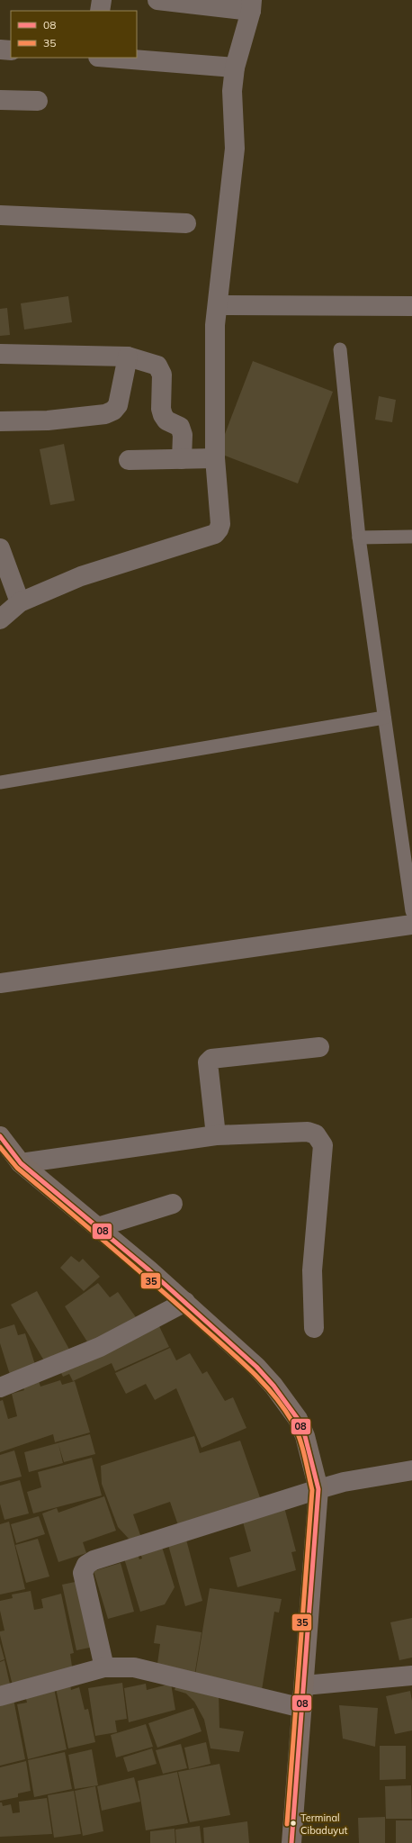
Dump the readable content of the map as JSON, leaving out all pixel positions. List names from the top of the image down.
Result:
{
  "places": ["Terminal Cibaduyut"],
  "lines": ["transit line 08", "transit line 35"],
  "legend": ["08", "35"]
}
